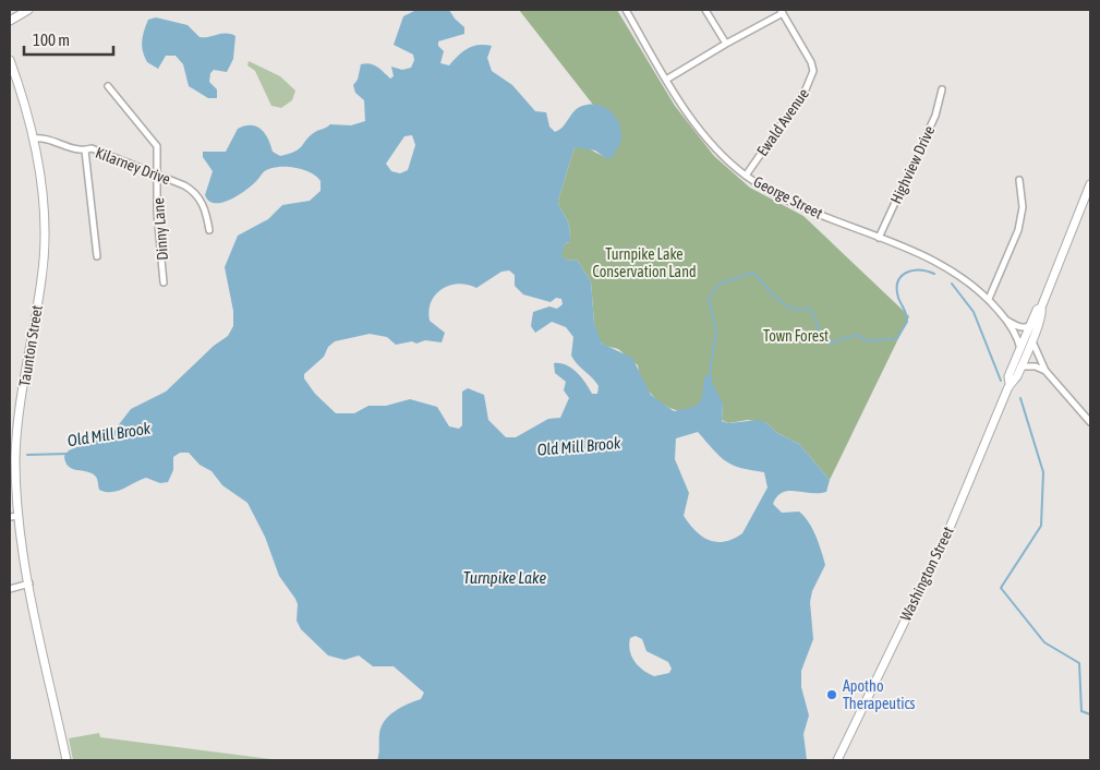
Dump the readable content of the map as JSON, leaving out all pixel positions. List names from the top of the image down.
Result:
{
  "streets": {
    "main road": ["Taunton Street", "Washington Street"],
    "street": [
      "Ewald Avenue",
      "Highview Drive",
      "Kilarney Drive",
      "George Street",
      "Dinny Lane"
    ]
  },
  "crossings": [
    ["Ewald Avenue", "George Street"],
    ["Highview Drive", "George Street"],
    ["Kilarney Drive", "Dinny Lane"],
    ["Kilarney Drive", "Taunton Street"],
    ["George Street", "Washington Street"]
  ],
  "water": ["Old Mill Brook", "Turnpike Lake"],
  "parks": ["Turnpike Lake Conservation Land", "Town Forest"],
  "places": ["Apotho Therapeutics"],
  "scale_bar": "100 m"
}
